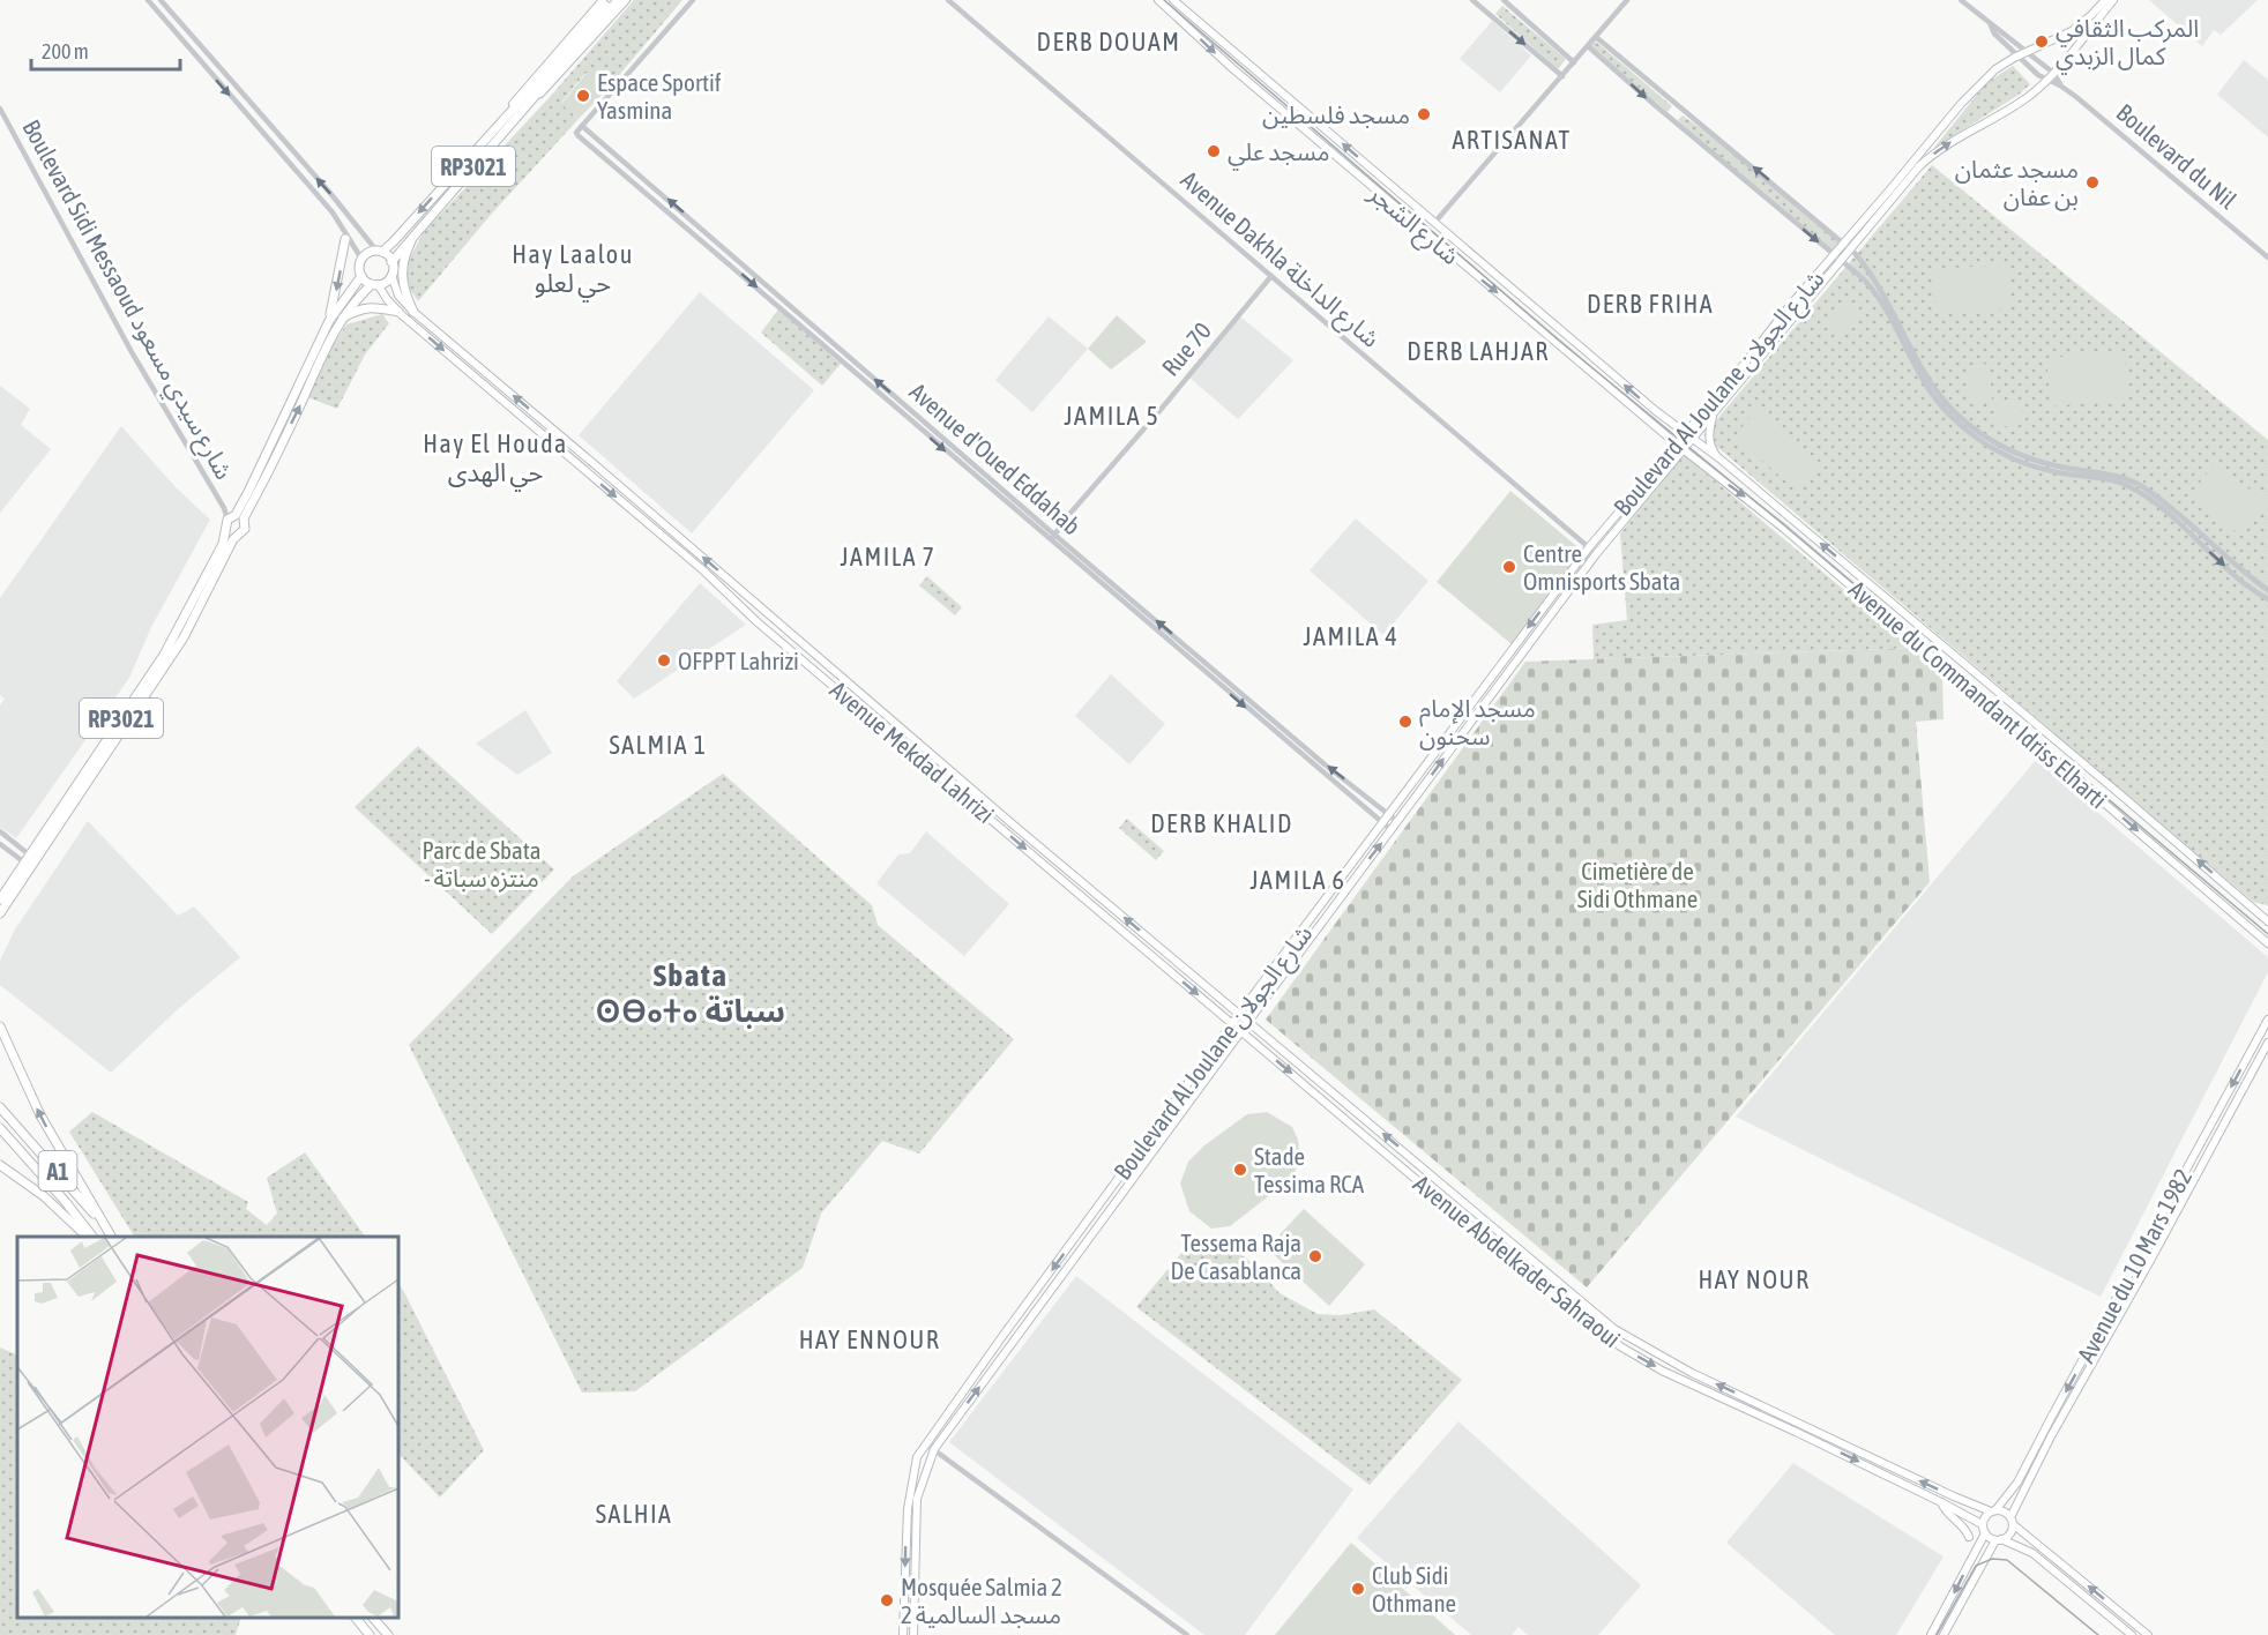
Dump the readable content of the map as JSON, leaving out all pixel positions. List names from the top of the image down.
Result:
{
  "streets": {
    "highway": ["RP3021", "A1"],
    "main road": [
      "شارع الشجر",
      "Boulevard Al Joulane شارع الجولان",
      "Avenue du Commandant Idriss Elharti",
      "Avenue Mekdad Lahrizi",
      "Avenue Abdelkader Sahraoui",
      "Avenue du 10 Mars 1982"
    ],
    "street": [
      "Boulevard du Nil",
      "Avenue Dakhla شارع الداخلة",
      "Boulevard Sidi Messaoud شارع سيدي مسعود",
      "Rue 70",
      "Avenue d'Oued Eddahab"
    ]
  },
  "crossings": [
    ["Boulevard du Nil", "Boulevard Al Joulane شارع الجولان"],
    ["RP3021", "Boulevard Sidi Messaoud شارع سيدي مسعود"],
    ["RP3021", "Avenue Mekdad Lahrizi"],
    ["شارع الشجر", "Boulevard Al Joulane شارع الجولان"],
    ["شارع الشجر", "Avenue du Commandant Idriss Elharti"],
    ["Avenue Dakhla شارع الداخلة", "Rue 70"],
    ["Avenue Dakhla شارع الداخلة", "Boulevard Al Joulane شارع الجولان"],
    ["Rue 70", "Avenue d'Oued Eddahab"],
    ["Boulevard Al Joulane شارع الجولان", "Avenue d'Oued Eddahab"],
    ["Boulevard Al Joulane شارع الجولان", "Avenue du Commandant Idriss Elharti"],
    ["Boulevard Al Joulane شارع الجولان", "Avenue Mekdad Lahrizi"],
    ["Boulevard Al Joulane شارع الجولان", "Avenue Abdelkader Sahraoui"],
    ["Avenue Mekdad Lahrizi", "Avenue Abdelkader Sahraoui"],
    ["Avenue Abdelkader Sahraoui", "Avenue du 10 Mars 1982"]
  ],
  "districts": [
    "DERB DOUAM",
    "ARTISANAT",
    "Hay Laalou حي لعلو",
    "DERB FRIHA",
    "DERB LAHJAR",
    "JAMILA 5",
    "Hay El Houda حي الهدى",
    "JAMILA 7",
    "JAMILA 4",
    "SALMIA 1",
    "DERB KHALID",
    "JAMILA 6",
    "Sbata ⵙⴱⴰⵜⴰ سباتة",
    "HAY NOUR",
    "HAY ENNOUR",
    "SALHIA"
  ],
  "parks": ["Parc de Sbata - منتزه سباتة", "Cimetière de Sidi Othmane"],
  "places": [
    "المركب الثقافي كمال الزبدي",
    "Espace Sportif Yasmina",
    "مسجد فلسطين",
    "مسجد علي",
    "مسجد عثمان بن عفان",
    "Centre Omnisports Sbata",
    "OFPPT Lahrizi",
    "مسجد الإمام سحنون",
    "Stade Tessima RCA",
    "Tessema Raja De Casablanca",
    "Club Sidi Othmane",
    "Mosquée Salmia 2 مسجد السالمية 2"
  ],
  "scale_bar": "200 m"
}
